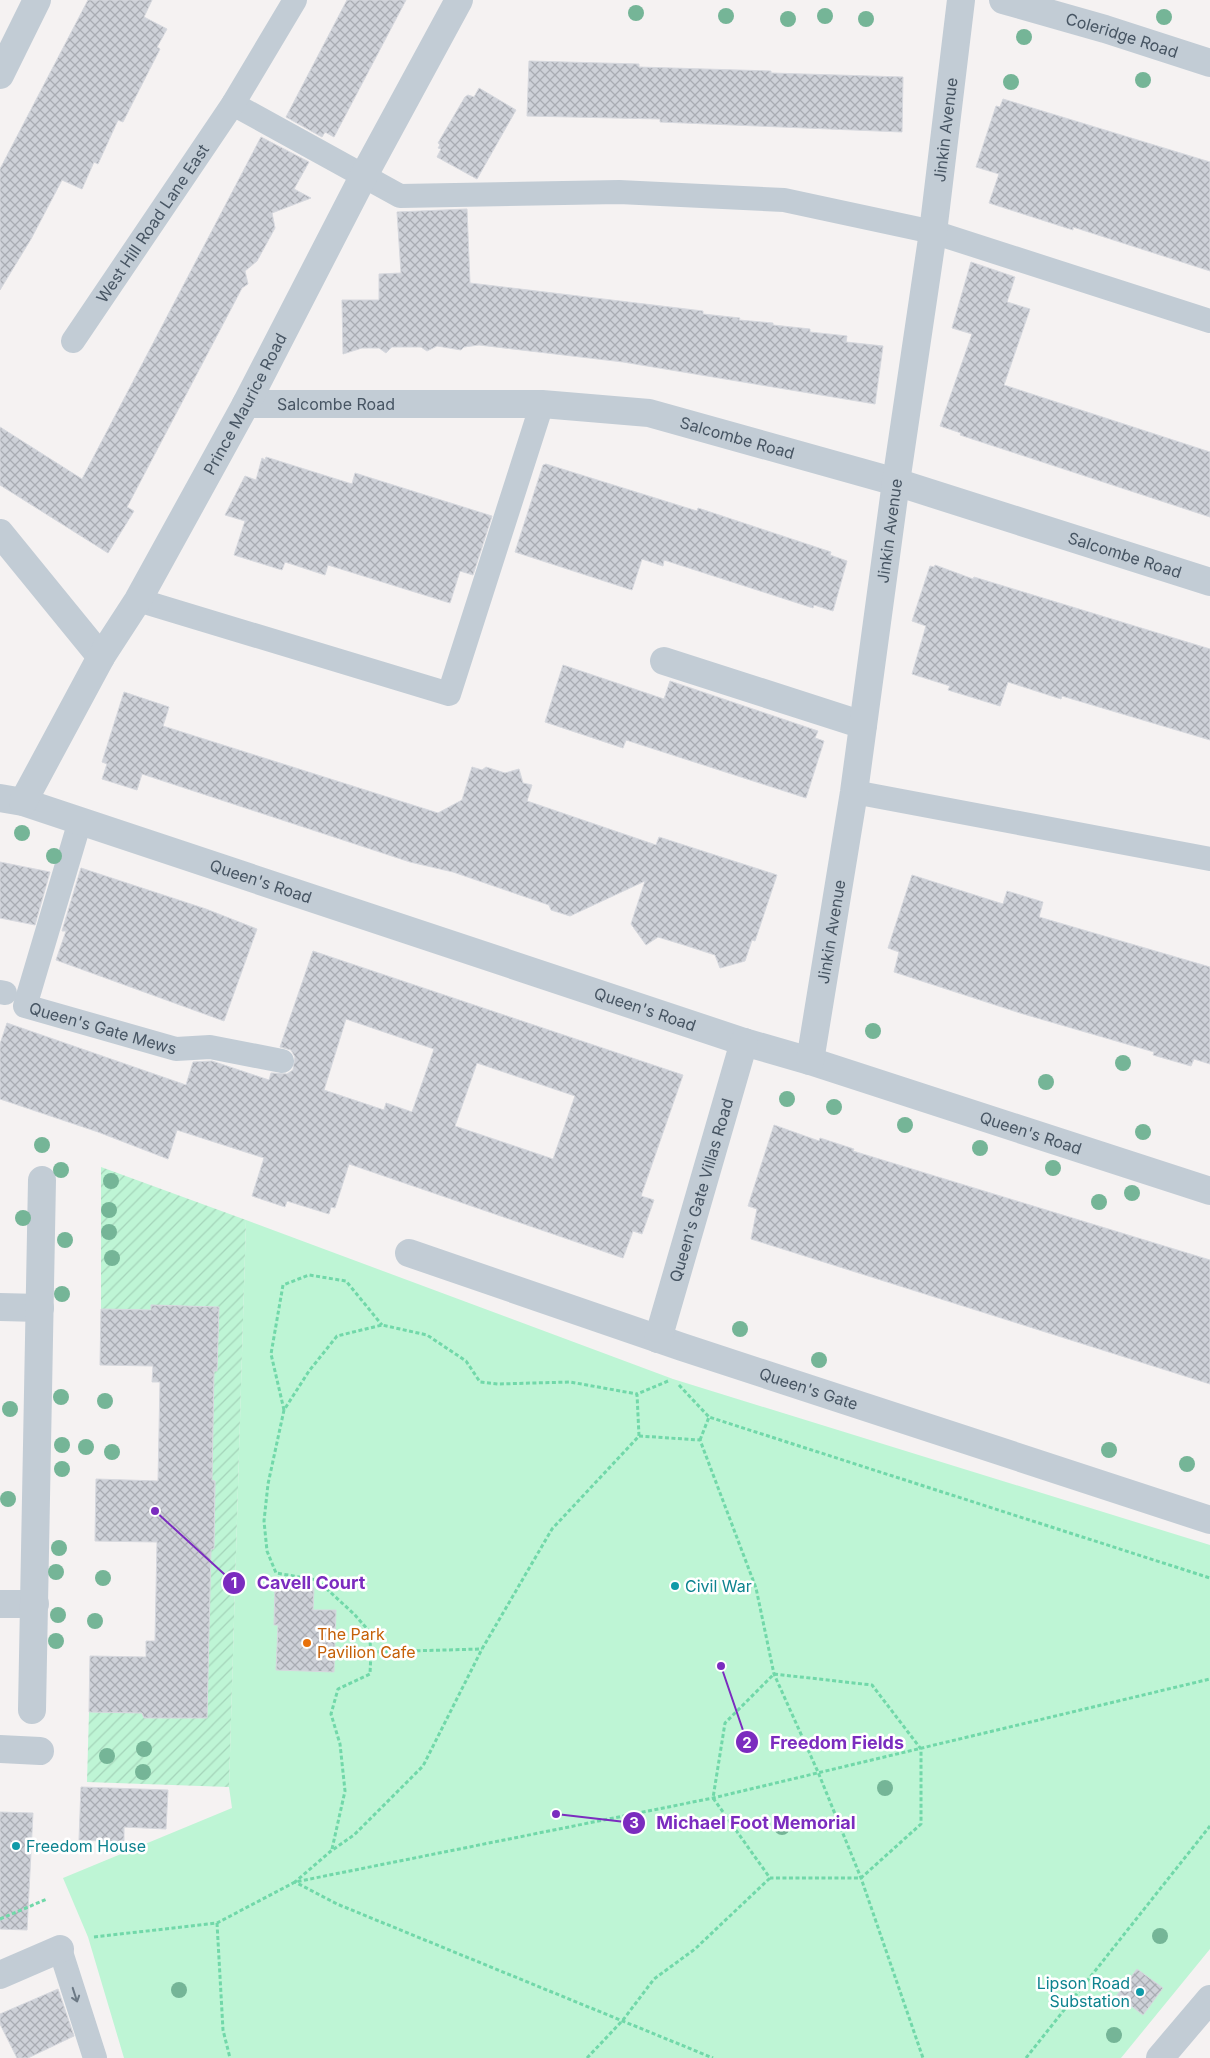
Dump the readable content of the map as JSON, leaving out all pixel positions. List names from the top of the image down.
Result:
{
  "streets": {
    "street": [
      "Coleridge Road",
      "Jinkin Avenue",
      "Prince Maurice Road",
      "Salcombe Road",
      "Queen's Road",
      "Queen's Gate Villas Road",
      "Queen's Gate"
    ],
    "lane": ["West Hill Road Lane East", "Queen's Gate Mews"]
  },
  "crossings": [
    ["Jinkin Avenue", "Salcombe Road"],
    ["Jinkin Avenue", "Queen's Road"],
    ["Prince Maurice Road", "Salcombe Road"],
    ["Prince Maurice Road", "Queen's Road"],
    ["Queen's Road", "Queen's Gate Mews"],
    ["Queen's Road", "Queen's Gate Villas Road"],
    ["Queen's Gate Villas Road", "Queen's Gate"]
  ],
  "places": [
    "Cavell Court",
    "Civil War",
    "The Park Pavilion Cafe",
    "Freedom Fields",
    "Michael Foot Memorial",
    "Freedom House",
    "Lipson Road Substation"
  ]
}
